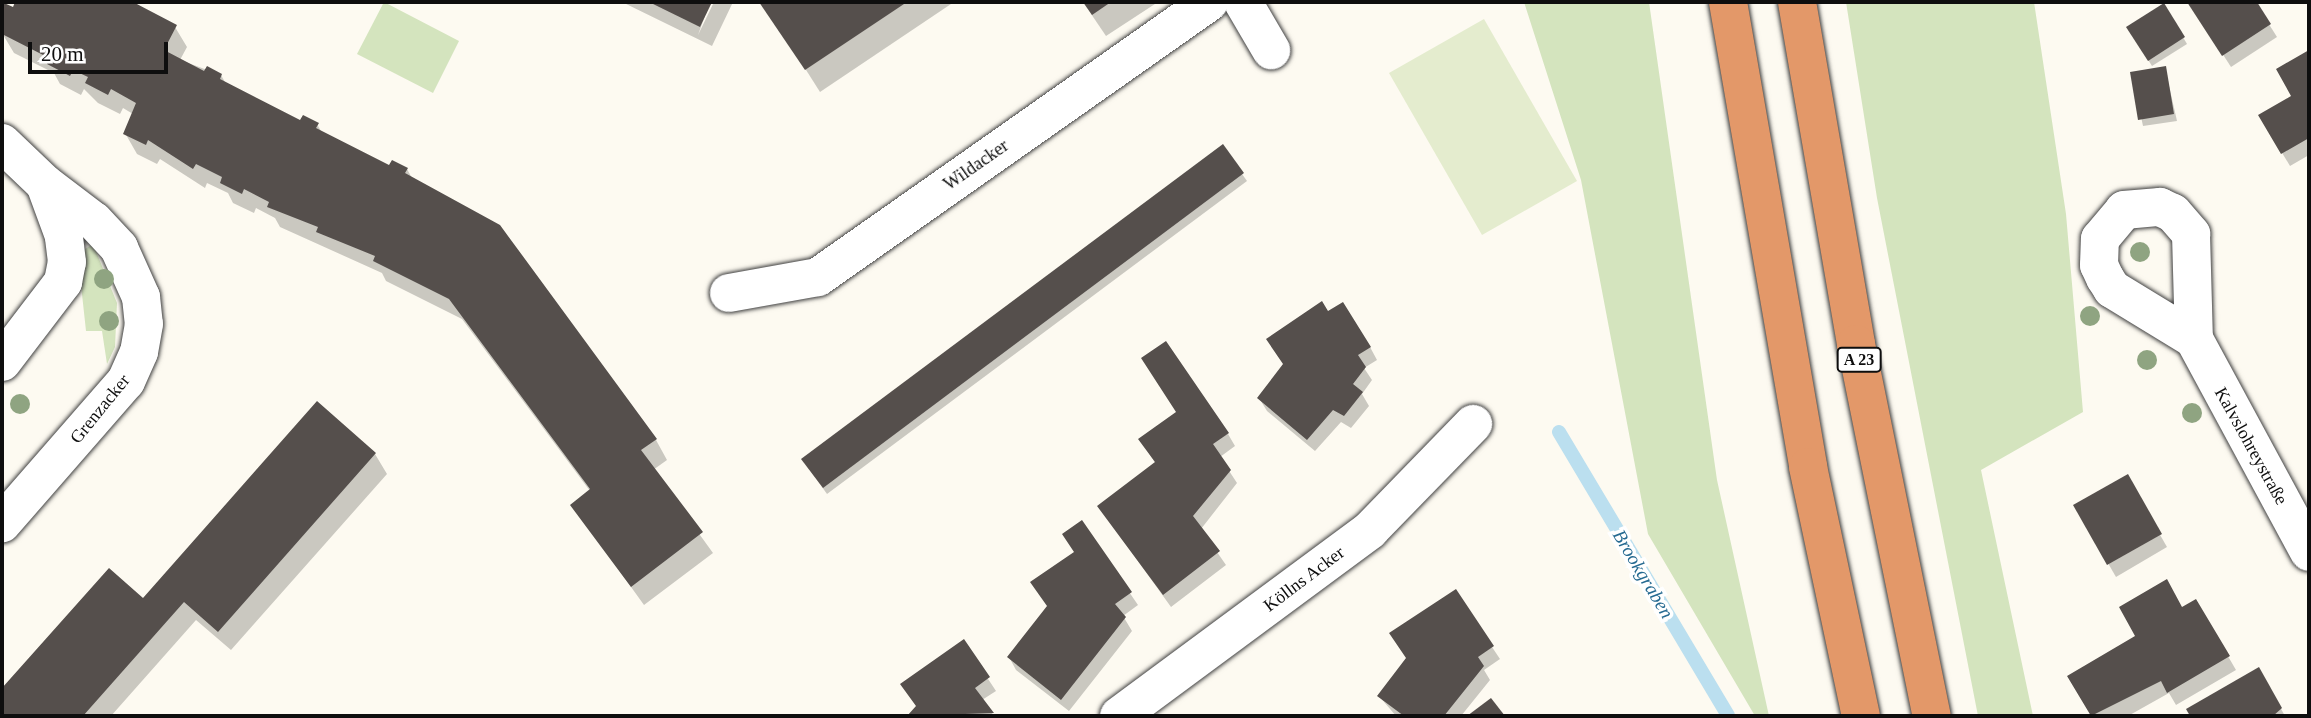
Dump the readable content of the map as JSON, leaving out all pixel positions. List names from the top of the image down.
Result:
{
  "streets": {
    "highway": ["A 23"],
    "street": [
      "Wildacker",
      "Grenzacker",
      "Kalvslohreystraße",
      "Köllns Acker"
    ]
  },
  "water": ["Brookgraben"],
  "scale_bar": "20 m"
}
